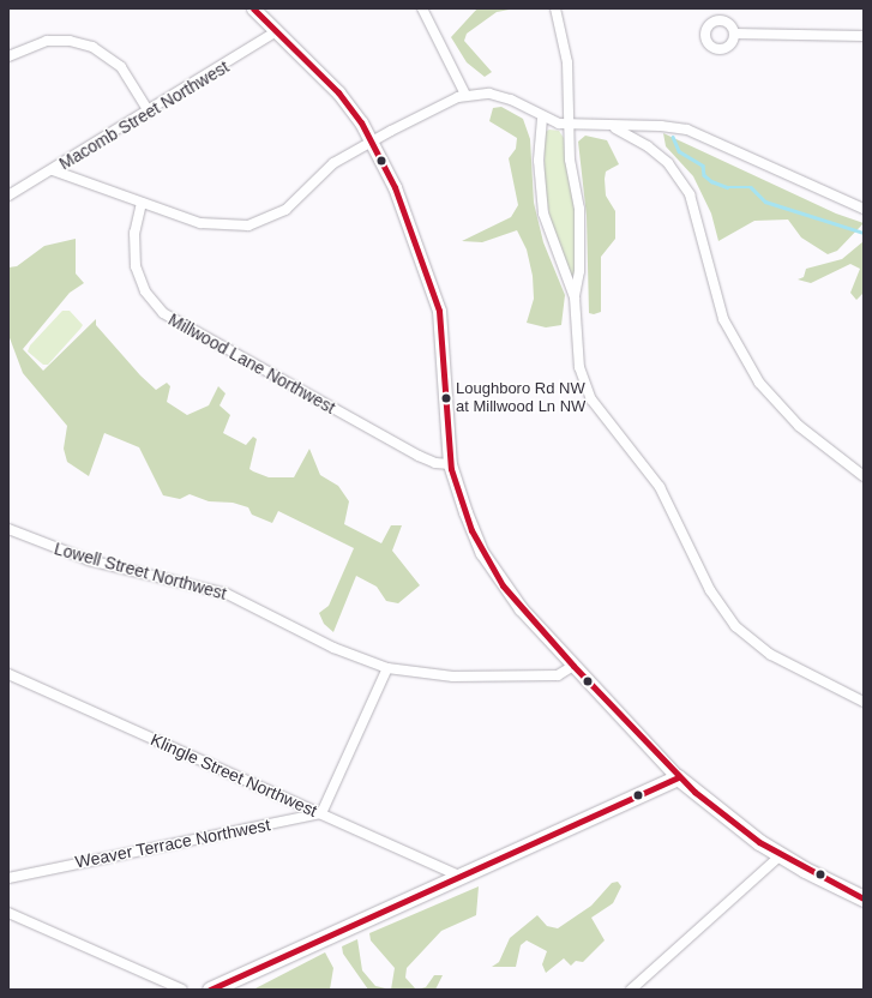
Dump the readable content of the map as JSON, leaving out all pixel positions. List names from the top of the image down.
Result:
{
  "streets": {
    "street": [
      "Macomb Street Northwest",
      "Millwood Lane Northwest",
      "Lowell Street Northwest",
      "Klingle Street Northwest",
      "Weaver Terrace Northwest"
    ]
  },
  "crossings": [
    ["Klingle Street Northwest", "Weaver Terrace Northwest"]
  ],
  "places": ["Loughboro Rd NW at Millwood Ln NW"]
}
